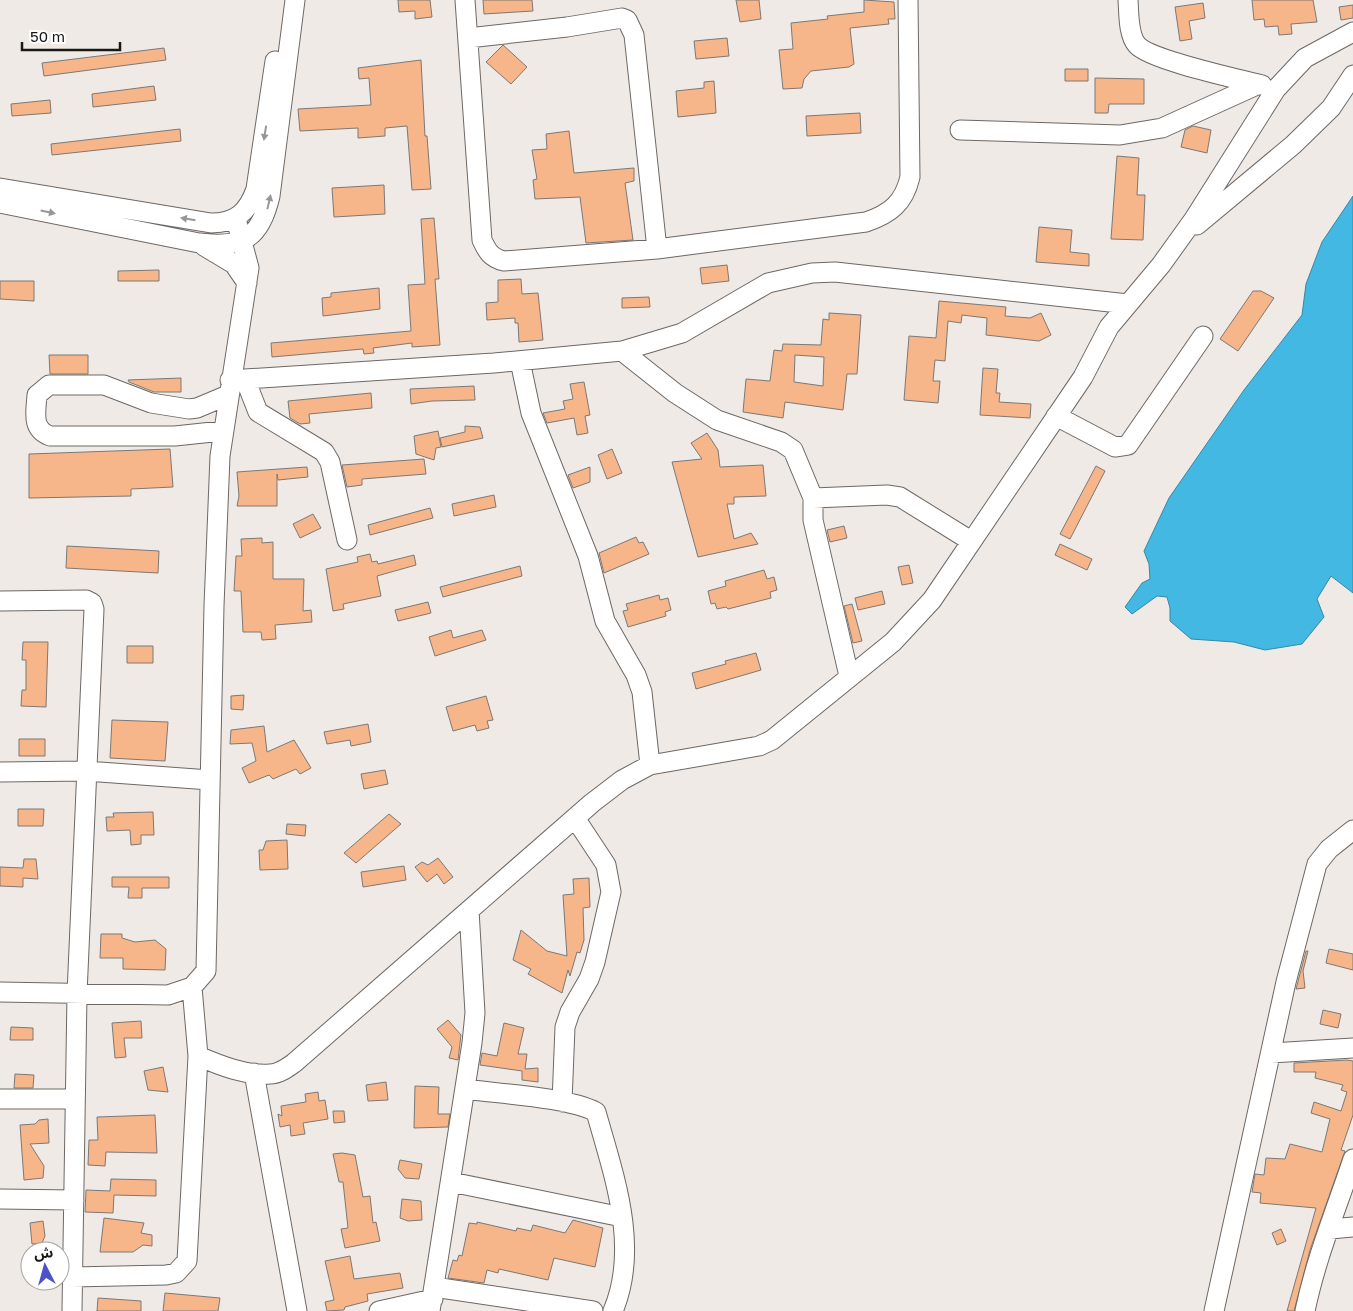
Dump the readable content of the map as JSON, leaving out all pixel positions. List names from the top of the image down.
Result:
{
  "scale_bar": "50 m",
  "north": "top"
}
